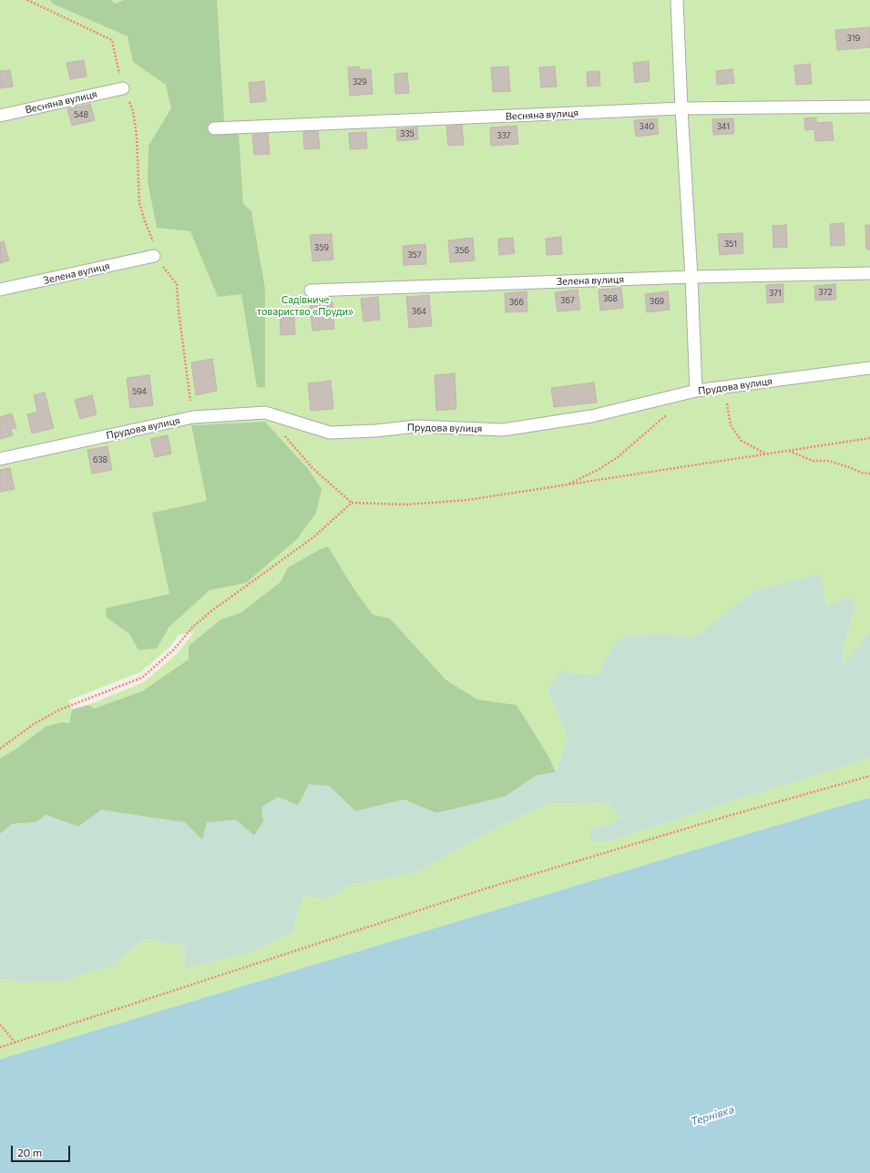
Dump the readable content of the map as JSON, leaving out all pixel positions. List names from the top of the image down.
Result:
{
  "streets": {
    "lane": ["Весняна вулиця", "Зелена вулиця", "Прудова вулиця"]
  },
  "water": ["Тернівка"],
  "parks": ["Садівниче товариство «Пруди»"],
  "house_numbers": [
    "319",
    "329",
    "548",
    "340",
    "341",
    "335",
    "337",
    "351",
    "359",
    "356",
    "357",
    "372",
    "371",
    "368",
    "367",
    "369",
    "366",
    "364",
    "594",
    "638"
  ],
  "scale_bar": "20 m"
}
